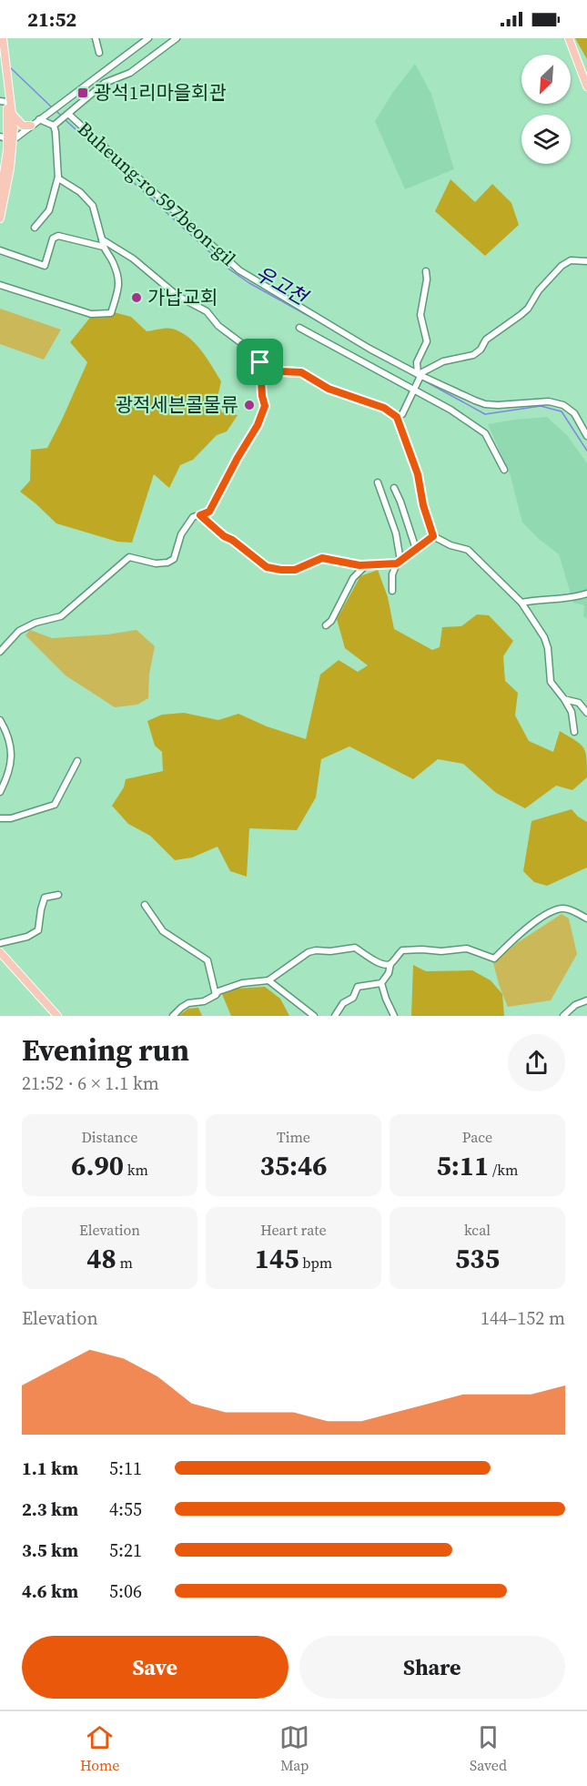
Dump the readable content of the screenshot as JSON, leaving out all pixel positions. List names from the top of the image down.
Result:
{
  "streets": {
    "street": ["Buheung-ro 597beon-gil"]
  },
  "water": ["우고천"],
  "places": {
    "transit": ["광석1리마을회관"],
    "other": ["가납교회", "광적세븐콜물류"]
  },
  "north": "bottom left",
  "page": {
    "status": "21:52",
    "heading": ["Evening run", "21:52 · 6 × 1.1 km"],
    "stats": [
      ["Distance", "6.90 km"],
      ["Time", "35:46"],
      ["Pace", "5:11 /km"],
      ["Elevation", "48 m"],
      ["Heart rate", "145 bpm"],
      ["kcal", "535"]
    ],
    "chart": ["Elevation", "144–152 m"],
    "list": [
      {
        "name": "1.1 km",
        "note": "5:11"
      },
      {
        "name": "2.3 km",
        "note": "4:55"
      },
      {
        "name": "3.5 km",
        "note": "5:21"
      },
      {
        "name": "4.6 km",
        "note": "5:06"
      }
    ],
    "buttons": ["Save", "Share"],
    "tabs": ["Home", "Map", "Saved"]
  }
}
